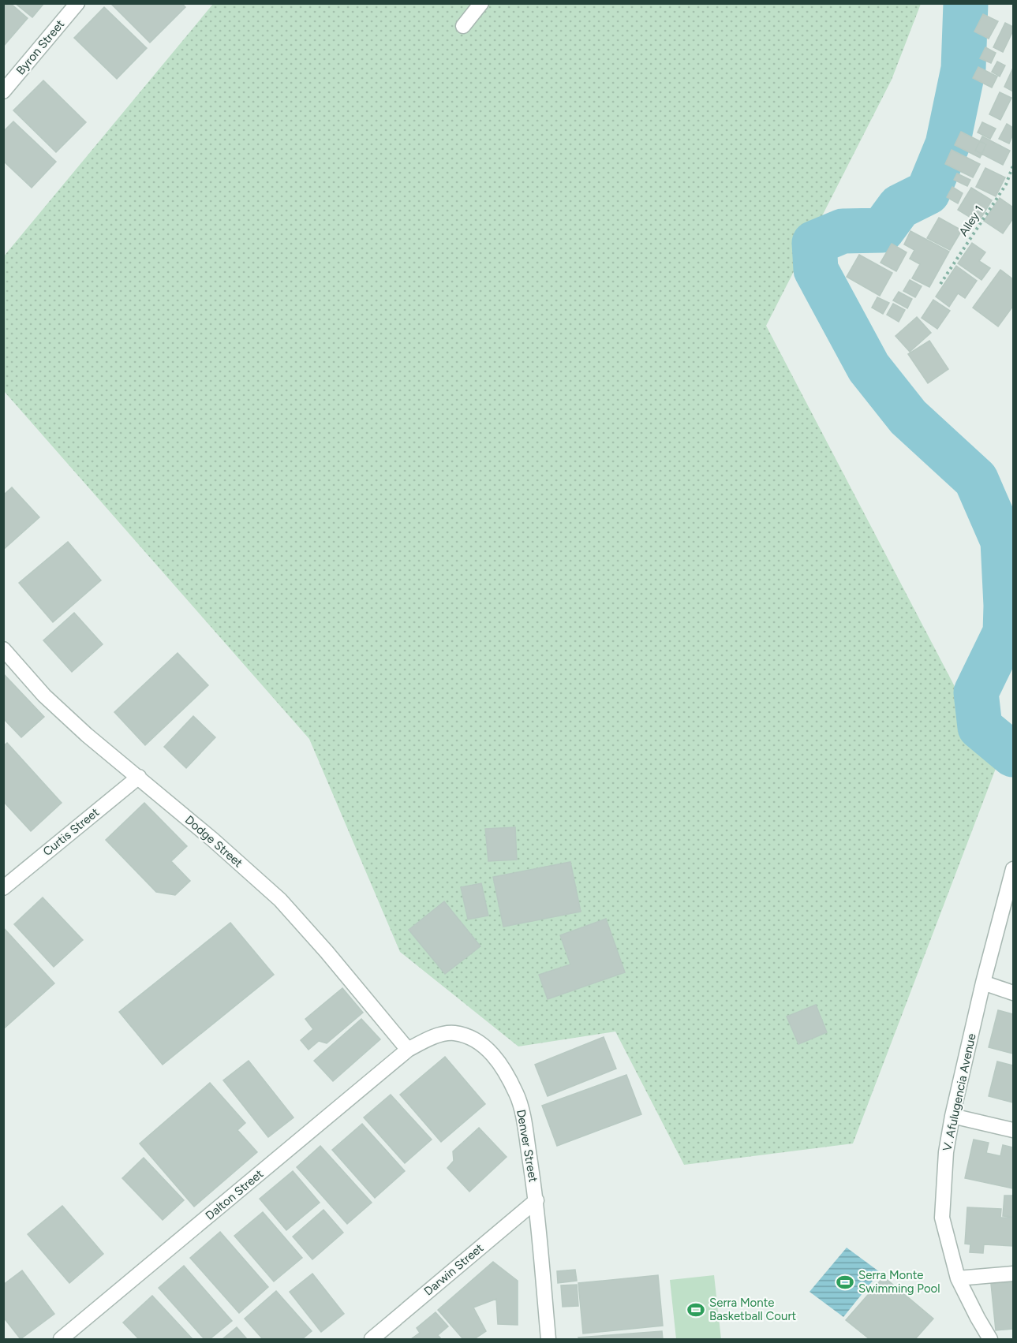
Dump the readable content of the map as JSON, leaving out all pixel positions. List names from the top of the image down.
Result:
{
  "streets": {
    "street": [
      "Byron Street",
      "Curtis Street",
      "Dodge Street",
      "V. Afulugencia Avenue",
      "Denver Street",
      "Dalton Street",
      "Darwin Street"
    ],
    "path": ["Alley 1"]
  },
  "crossings": [
    ["Curtis Street", "Dodge Street"],
    ["Dodge Street", "Denver Street"],
    ["Dodge Street", "Dalton Street"],
    ["Denver Street", "Dalton Street"],
    ["Denver Street", "Darwin Street"]
  ],
  "places": {
    "sports": ["Serra Monte Swimming Pool", "Serra Monte Basketball Court"]
  }
}
